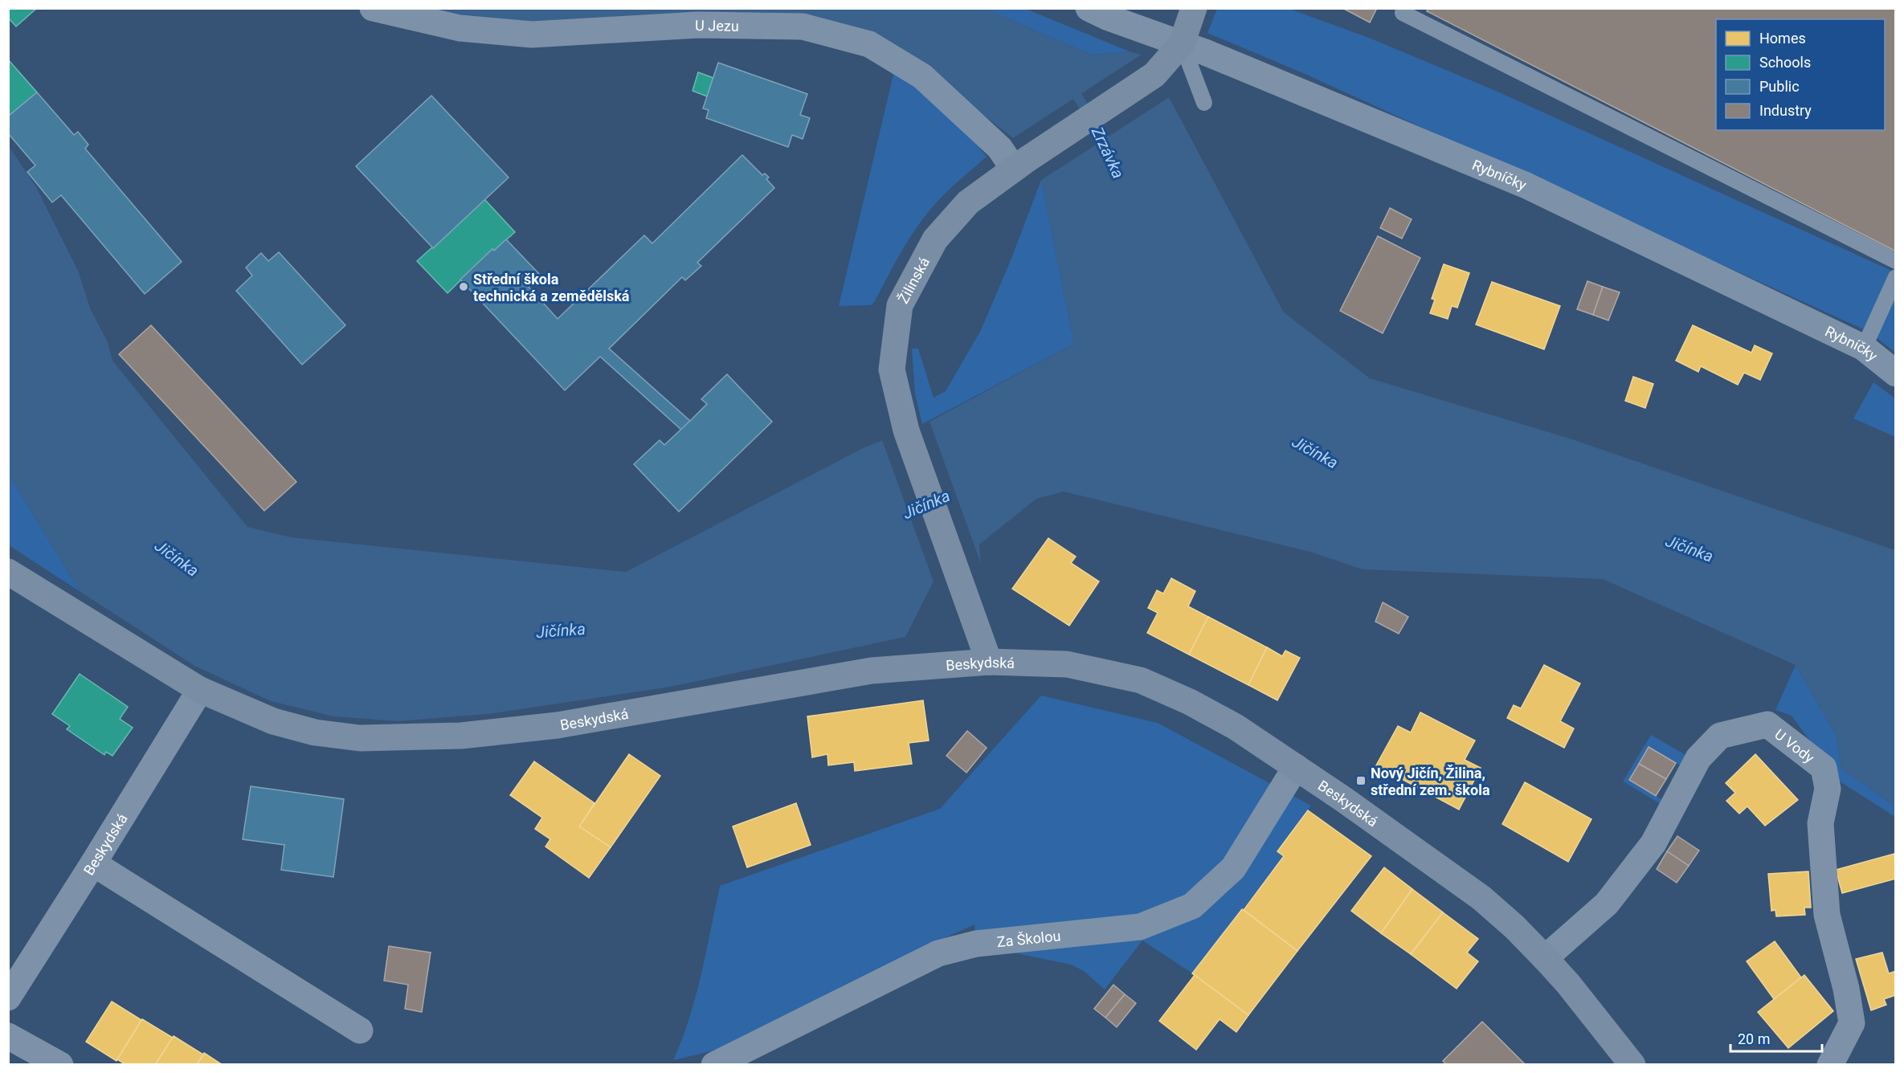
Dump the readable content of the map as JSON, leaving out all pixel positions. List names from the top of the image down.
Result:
{
  "streets": {
    "street": [
      "U Jezu",
      "Rybníčky",
      "Žilinská",
      "Beskydská",
      "U Vody",
      "Za Školou"
    ]
  },
  "crossings": [
    ["U Jezu", "Žilinská"],
    ["Rybníčky", "Žilinská"],
    ["Žilinská", "Beskydská"],
    ["Beskydská", "U Vody"],
    ["Beskydská", "Za Školou"]
  ],
  "water": ["Zrzávka", "Jičínka"],
  "places": {
    "other": ["Střední škola technická a zemědělská"],
    "transit": ["Nový Jičín, Žilina, střední zem. škola"]
  },
  "legend": [
    "Homes",
    "Schools",
    "Public",
    "Industry"
  ],
  "scale_bar": "20 m"
}
